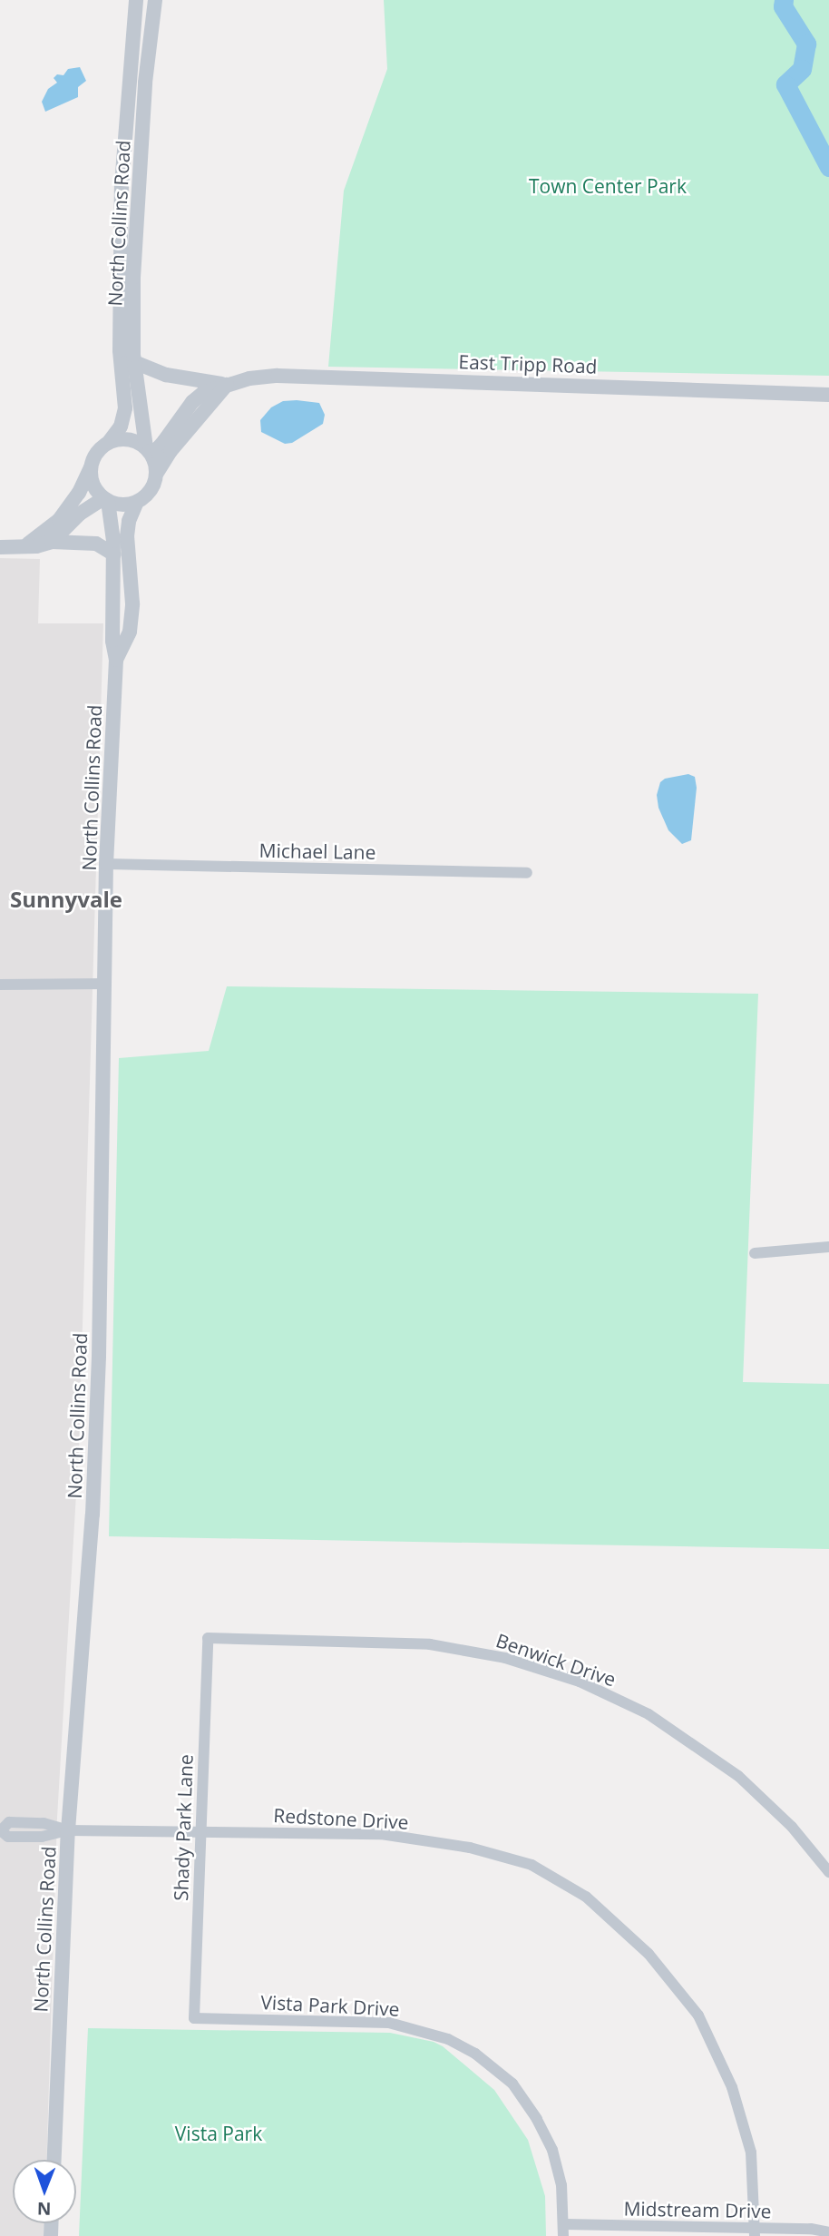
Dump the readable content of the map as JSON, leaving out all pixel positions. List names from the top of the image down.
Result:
{
  "streets": {
    "street": [
      "North Collins Road",
      "East Tripp Road",
      "Michael Lane",
      "Benwick Drive",
      "Redstone Drive",
      "Shady Park Lane",
      "Vista Park Drive",
      "Midstream Drive"
    ]
  },
  "crossings": [
    ["North Collins Road", "East Tripp Road"],
    ["North Collins Road", "Michael Lane"],
    ["North Collins Road", "Redstone Drive"],
    ["Benwick Drive", "Shady Park Lane"],
    ["Redstone Drive", "Shady Park Lane"],
    ["Redstone Drive", "Midstream Drive"],
    ["Shady Park Lane", "Vista Park Drive"],
    ["Vista Park Drive", "Midstream Drive"]
  ],
  "districts": ["Sunnyvale"],
  "parks": ["Town Center Park", "Vista Park"],
  "north": "bottom"
}
